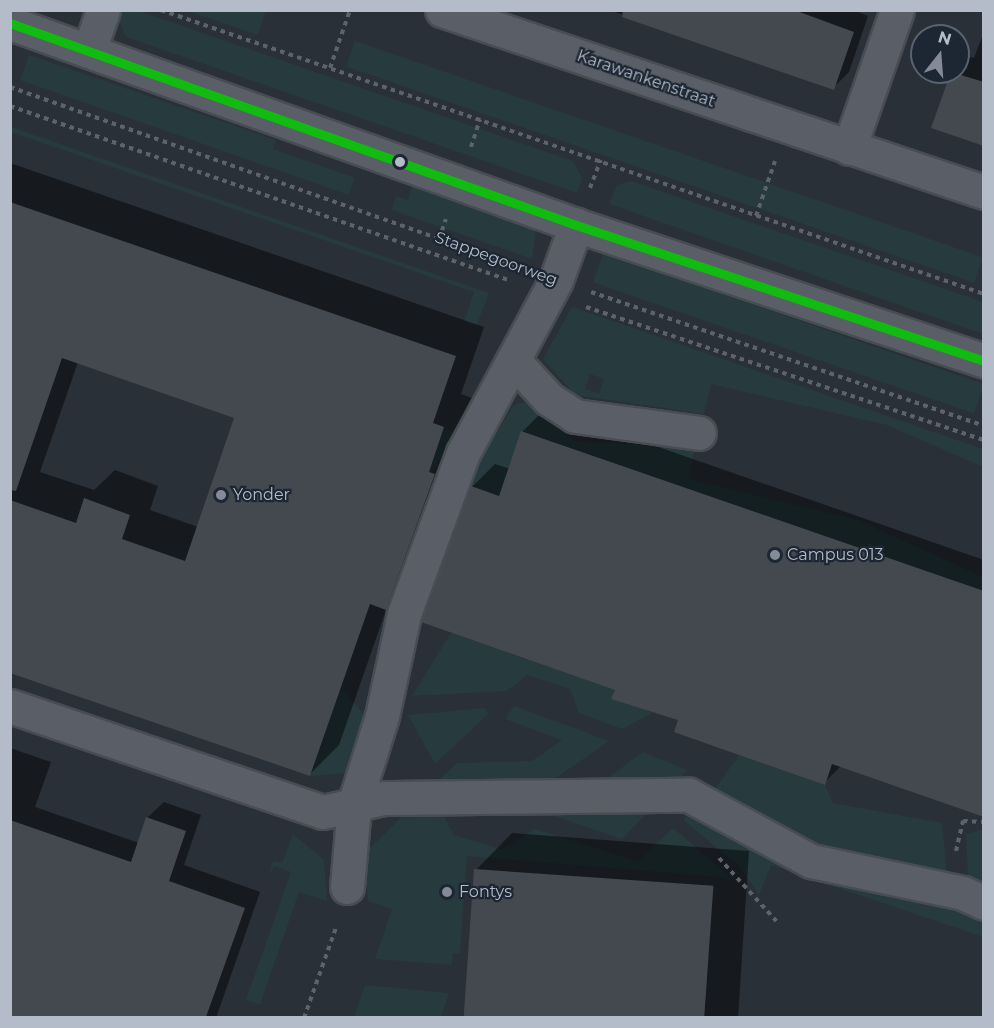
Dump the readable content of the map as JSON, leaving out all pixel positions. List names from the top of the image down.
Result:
{
  "streets": {
    "street": ["Karawankenstraat"],
    "path": ["Stappegoorweg"]
  },
  "places": ["Yonder", "Campus 013", "Fontys"],
  "north": "top"
}
